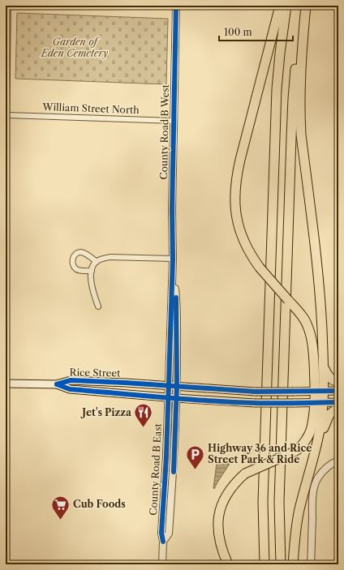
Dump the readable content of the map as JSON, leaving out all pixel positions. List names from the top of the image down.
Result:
{
  "streets": {
    "main road": ["Rice Street"],
    "street": ["William Street North", "County Road B West", "County Road B East"]
  },
  "crossings": [
    ["William Street North", "County Road B West"],
    ["County Road B West", "Rice Street"],
    ["County Road B West", "County Road B East"],
    ["Rice Street", "County Road B East"]
  ],
  "parks": ["Garden of Eden Cemetery"],
  "places": {
    "restaurant": ["Jet's Pizza"],
    "parking": ["Highway 36 and Rice Street Park & Ride"],
    "supermarket": ["Cub Foods"]
  },
  "scale_bar": "100 m"
}
